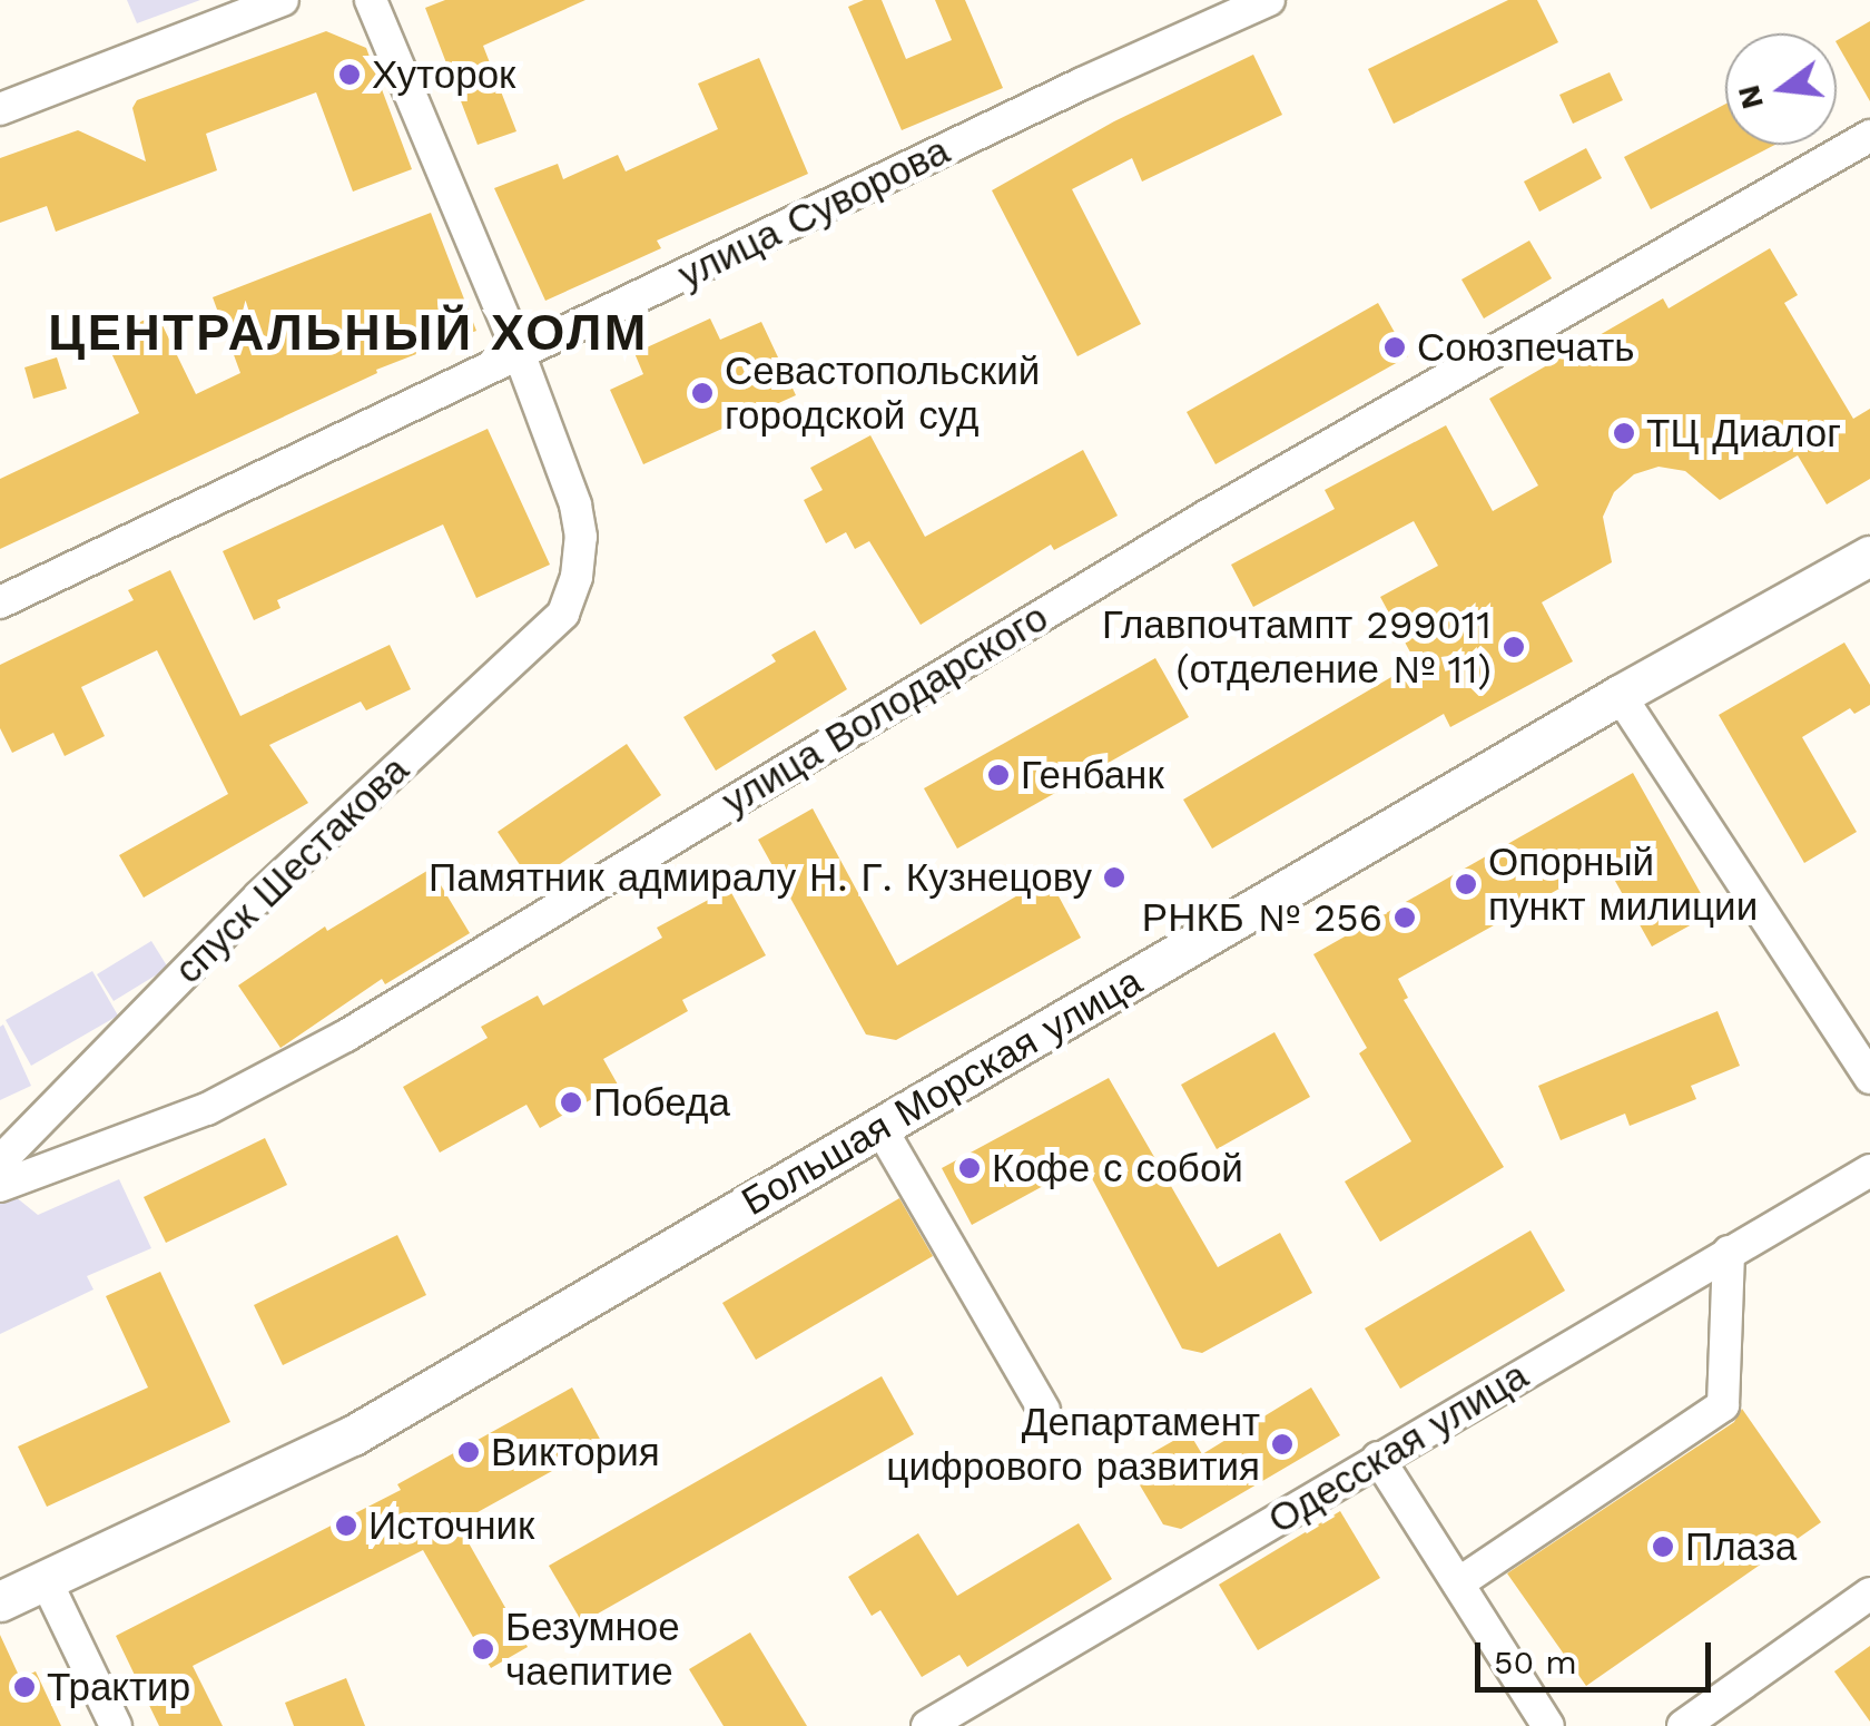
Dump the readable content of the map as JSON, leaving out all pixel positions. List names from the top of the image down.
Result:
{
  "streets": {
    "main road": ["Большая Морская улица"],
    "street": [
      "улица Суворова",
      "улица Володарского",
      "спуск Шестакова",
      "Одесская улица"
    ]
  },
  "crossings": [
    ["улица Суворова", "спуск Шестакова"]
  ],
  "districts": ["ЦЕНТРАЛЬНЫЙ ХОЛМ"],
  "places": [
    "Хуторок",
    "Союзпечать",
    "Севастопольский городской суд",
    "ТЦ Диалог",
    "Главпочтампт 299011 (отделение № 11)",
    "Генбанк",
    "Памятник адмиралу Н. Г. Кузнецову",
    "Опорный пункт милиции",
    "РНКБ № 256",
    "Победа",
    "Кофе с собой",
    "Департамент цифрового развития",
    "Виктория",
    "Источник",
    "Плаза",
    "Безумное чаепитие",
    "Трактир"
  ],
  "scale_bar": "50 m",
  "north": "left"
}
